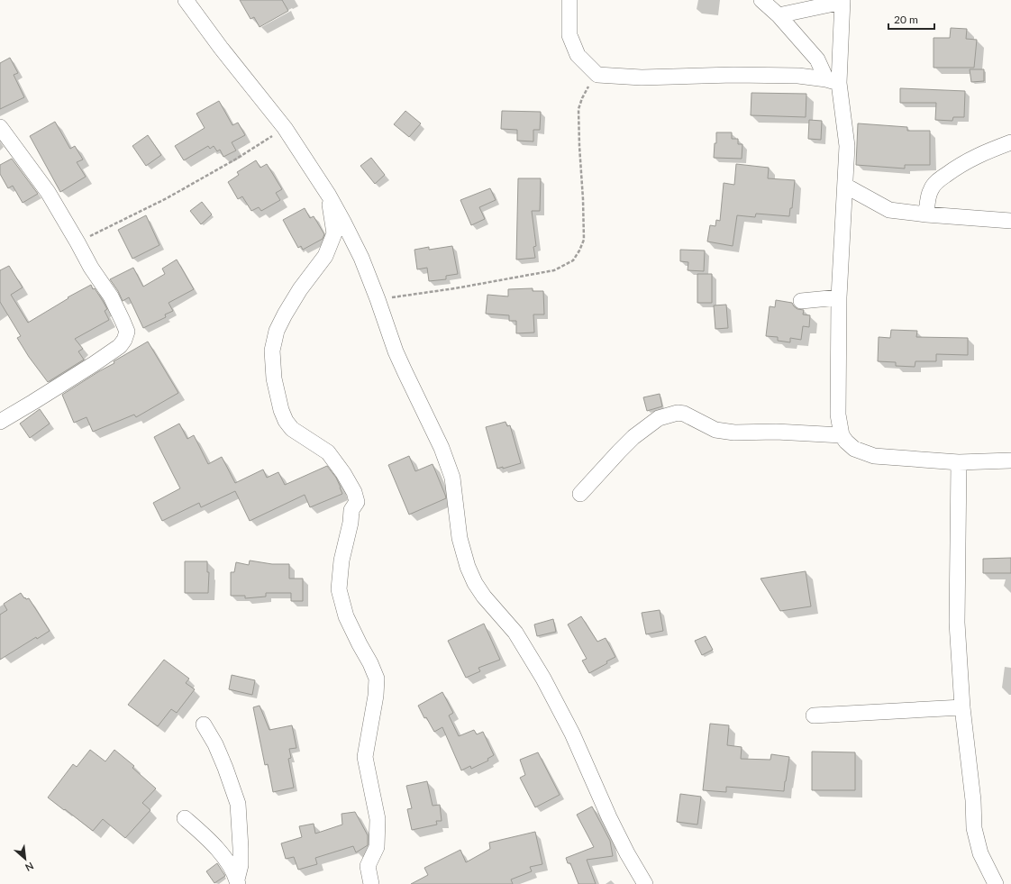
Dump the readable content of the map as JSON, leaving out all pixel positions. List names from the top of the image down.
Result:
{
  "scale_bar": "20 m",
  "north": "bottom right"
}
